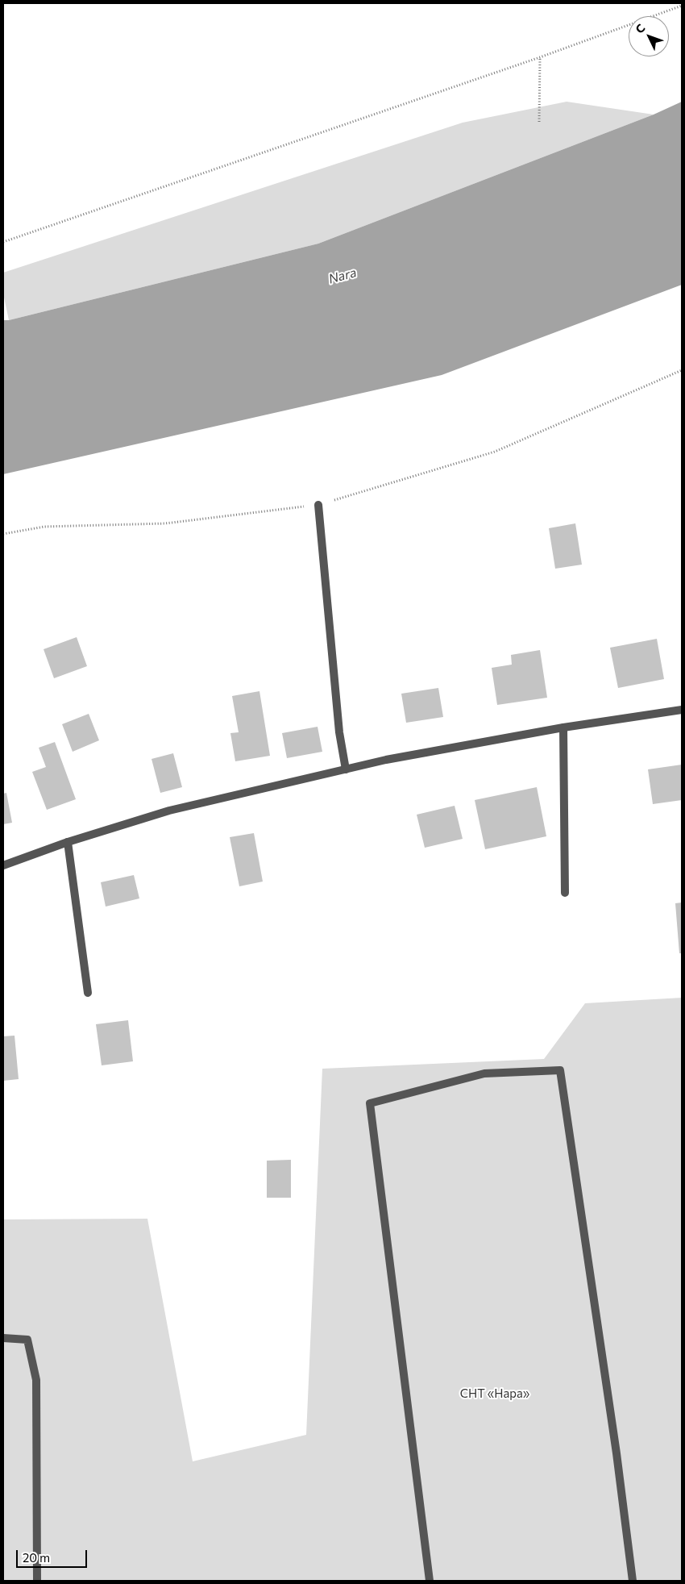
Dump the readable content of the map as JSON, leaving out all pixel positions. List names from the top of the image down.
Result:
{
  "water": ["Nara"],
  "parks": ["СНТ «Нара»"],
  "scale_bar": "20 m",
  "north": "top left"
}
